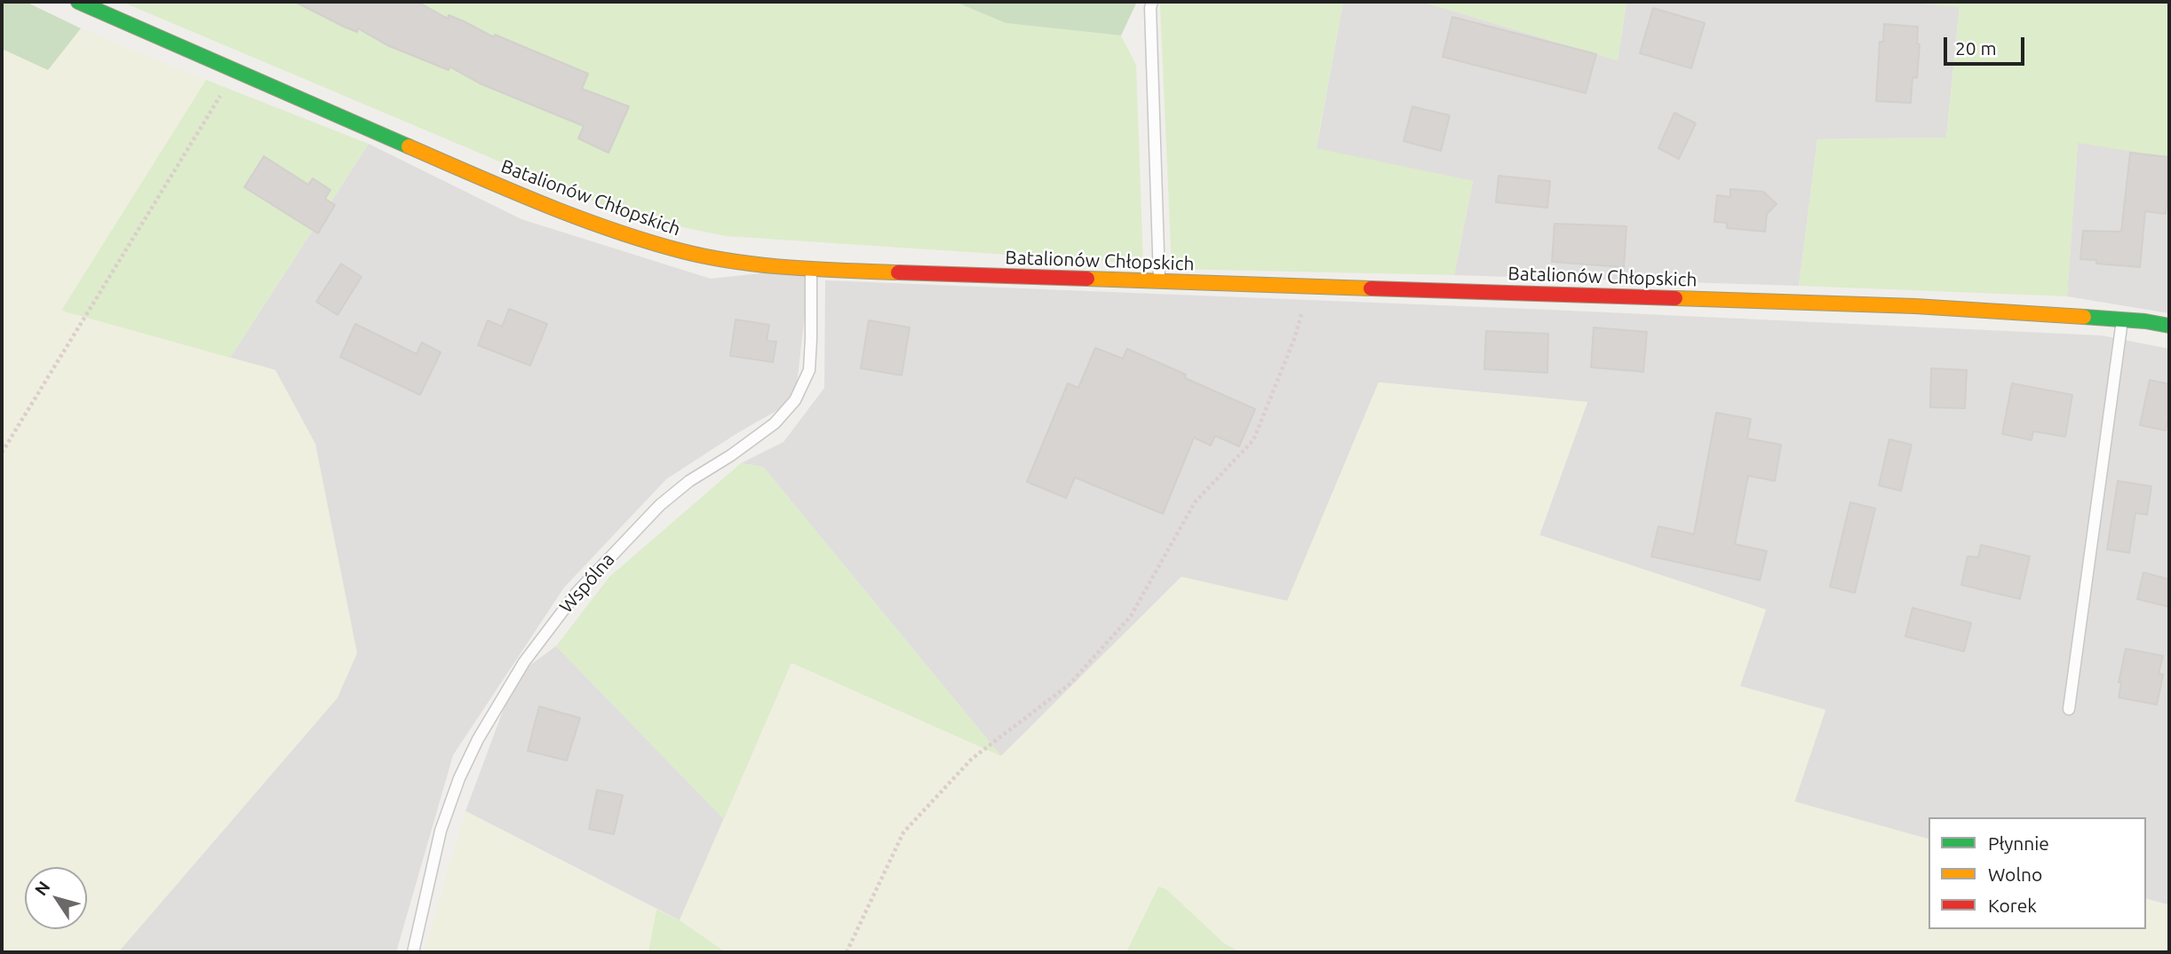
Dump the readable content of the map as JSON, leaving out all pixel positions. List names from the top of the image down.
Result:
{
  "streets": {
    "street": ["Batalionów Chłopskich"],
    "lane": ["Wspólna"]
  },
  "crossings": [
    ["Batalionów Chłopskich", "Wspólna"]
  ],
  "legend": ["Płynnie", "Wolno", "Korek"],
  "scale_bar": "20 m",
  "north": "top left"
}
